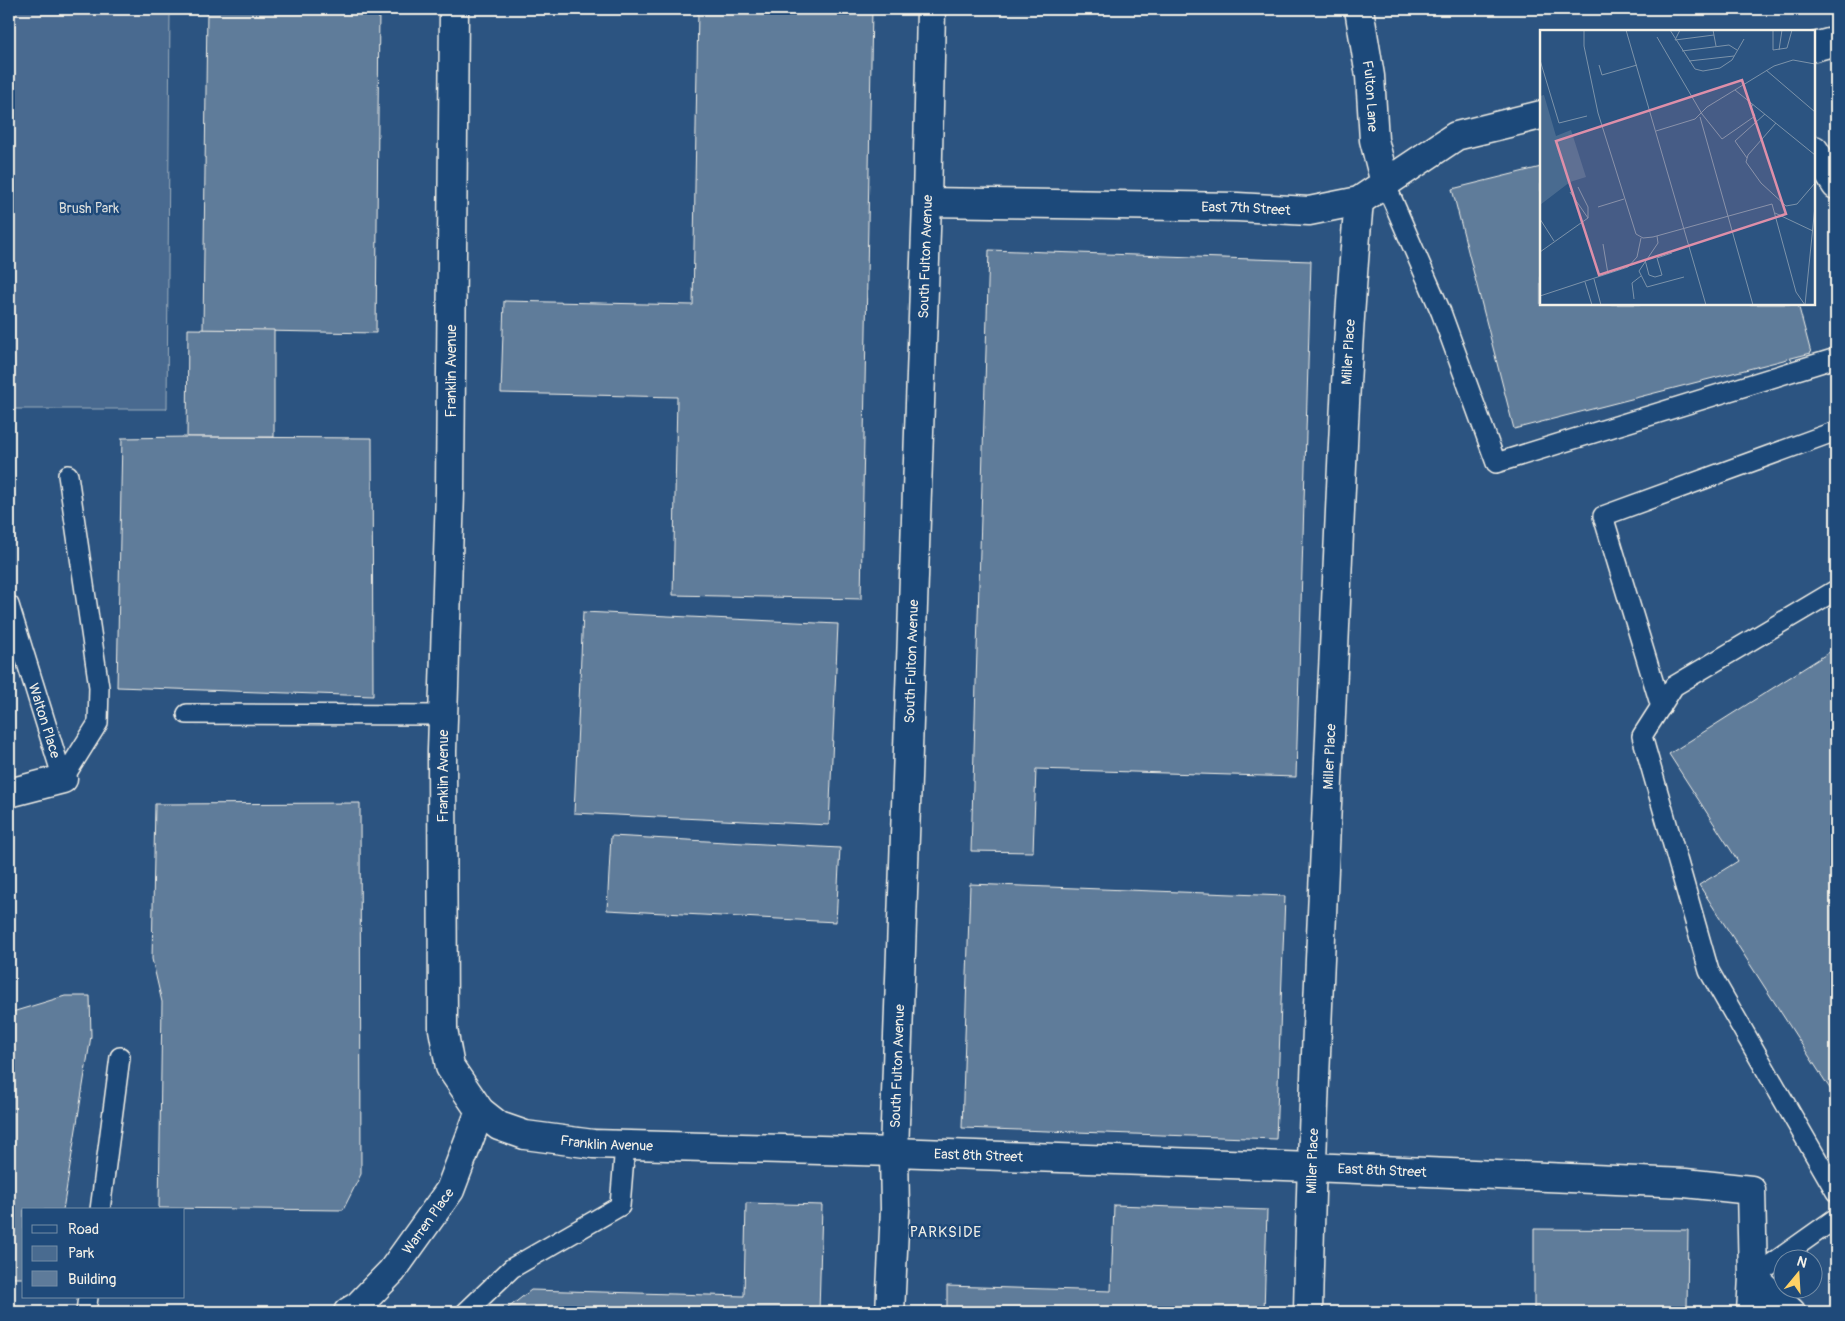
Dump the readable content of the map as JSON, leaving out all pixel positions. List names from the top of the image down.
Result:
{
  "streets": {
    "street": [
      "Fulton Lane",
      "East 7th Street",
      "South Fulton Avenue",
      "Miller Place",
      "Franklin Avenue",
      "East 8th Street",
      "Warren Place"
    ],
    "lane": ["Walton Place"]
  },
  "crossings": [
    ["Fulton Lane", "East 7th Street"],
    ["East 7th Street", "South Fulton Avenue"],
    ["East 7th Street", "Miller Place"],
    ["South Fulton Avenue", "Franklin Avenue"],
    ["South Fulton Avenue", "East 8th Street"],
    ["Miller Place", "East 8th Street"],
    ["Franklin Avenue", "East 8th Street"],
    ["Franklin Avenue", "Warren Place"]
  ],
  "districts": ["PARKSIDE"],
  "parks": ["Brush Park"],
  "legend": ["Road", "Park", "Building"],
  "north": "top"
}
